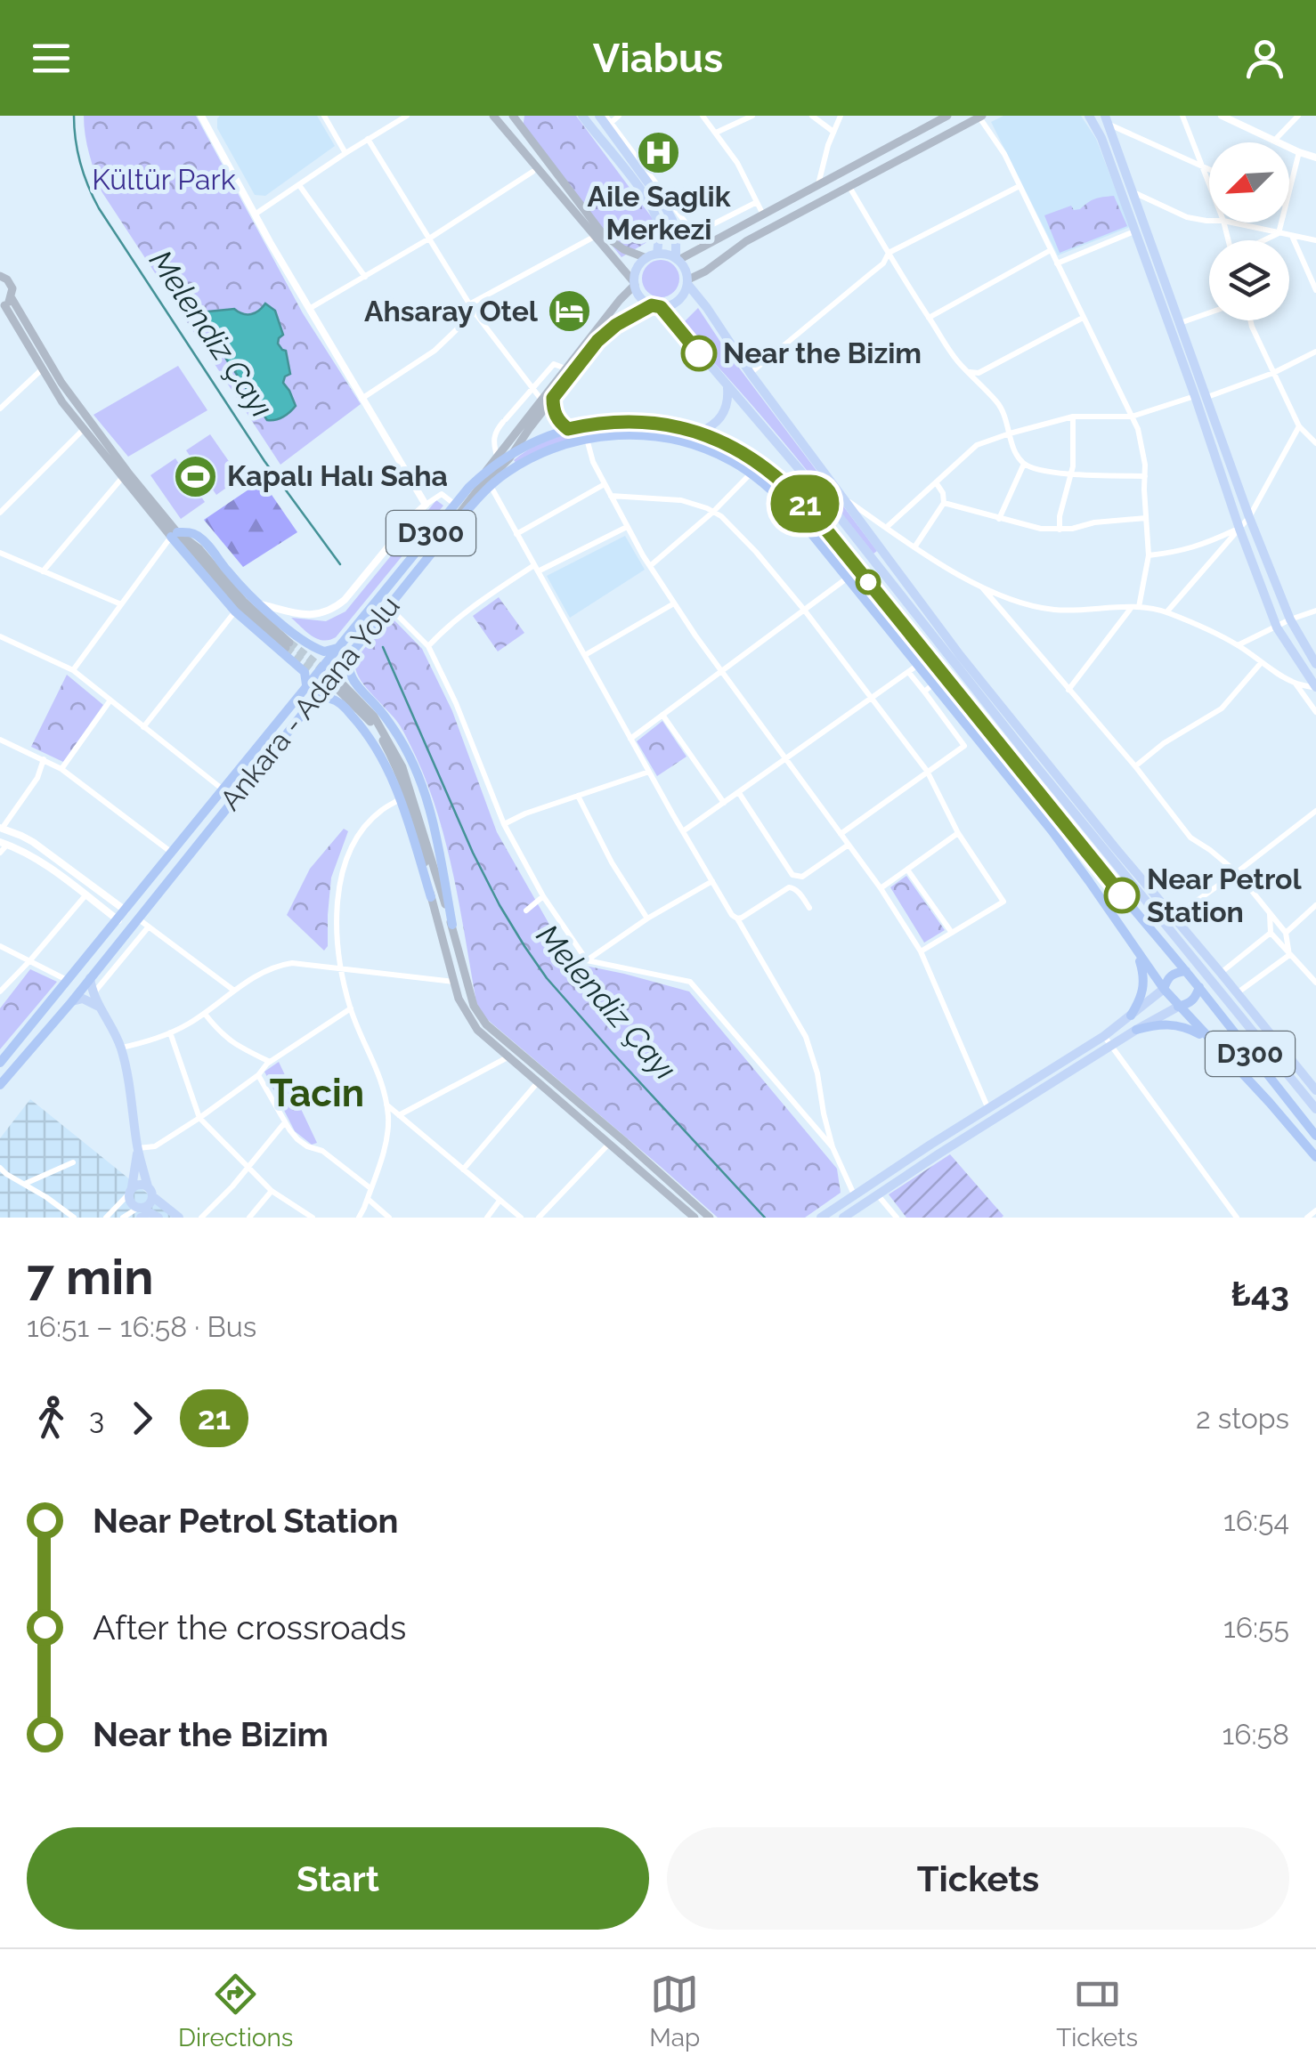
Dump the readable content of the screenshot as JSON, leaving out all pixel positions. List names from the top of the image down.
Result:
{
  "streets": {
    "highway": ["D300", "Ankara - Adana Yolu"]
  },
  "districts": ["Tacin"],
  "water": ["Melendiz Çayı"],
  "parks": ["Kültür Park"],
  "places": {
    "hospital": ["Aile Saglik Merkezi"],
    "hotel": ["Ahsaray Otel"],
    "other": ["Near the Bizim", "Near Petrol Station"],
    "sports": ["Kapalı Halı Saha"]
  },
  "lines": ["bus line 21"],
  "north": "bottom left",
  "page": {
    "header": "Viabus",
    "on_map": "21",
    "heading": ["7 min", "16:51 – 16:58 · Bus", "₺43"],
    "legs": ["3", "21", "2 stops"],
    "list": [
      {
        "name": "Near Petrol Station",
        "value": "16:54"
      },
      {
        "name": "After the crossroads",
        "value": "16:55"
      },
      {
        "name": "Near the Bizim",
        "value": "16:58"
      }
    ],
    "buttons": ["Start", "Tickets"],
    "tabs": ["Directions", "Map", "Tickets"]
  }
}
